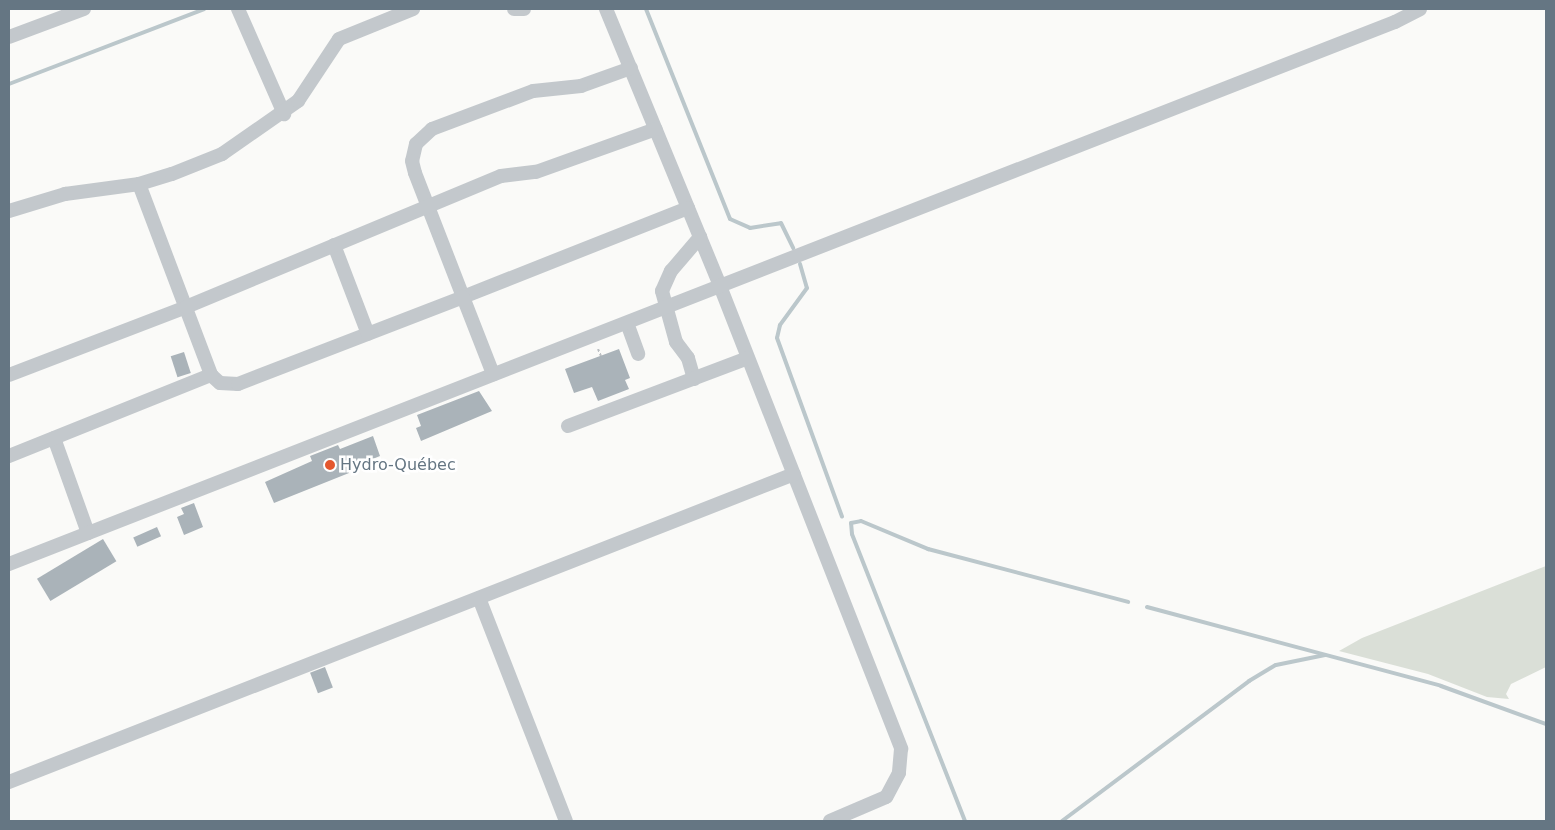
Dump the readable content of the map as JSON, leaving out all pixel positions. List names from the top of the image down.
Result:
{
  "places": ["Hydro-Québec"]
}
